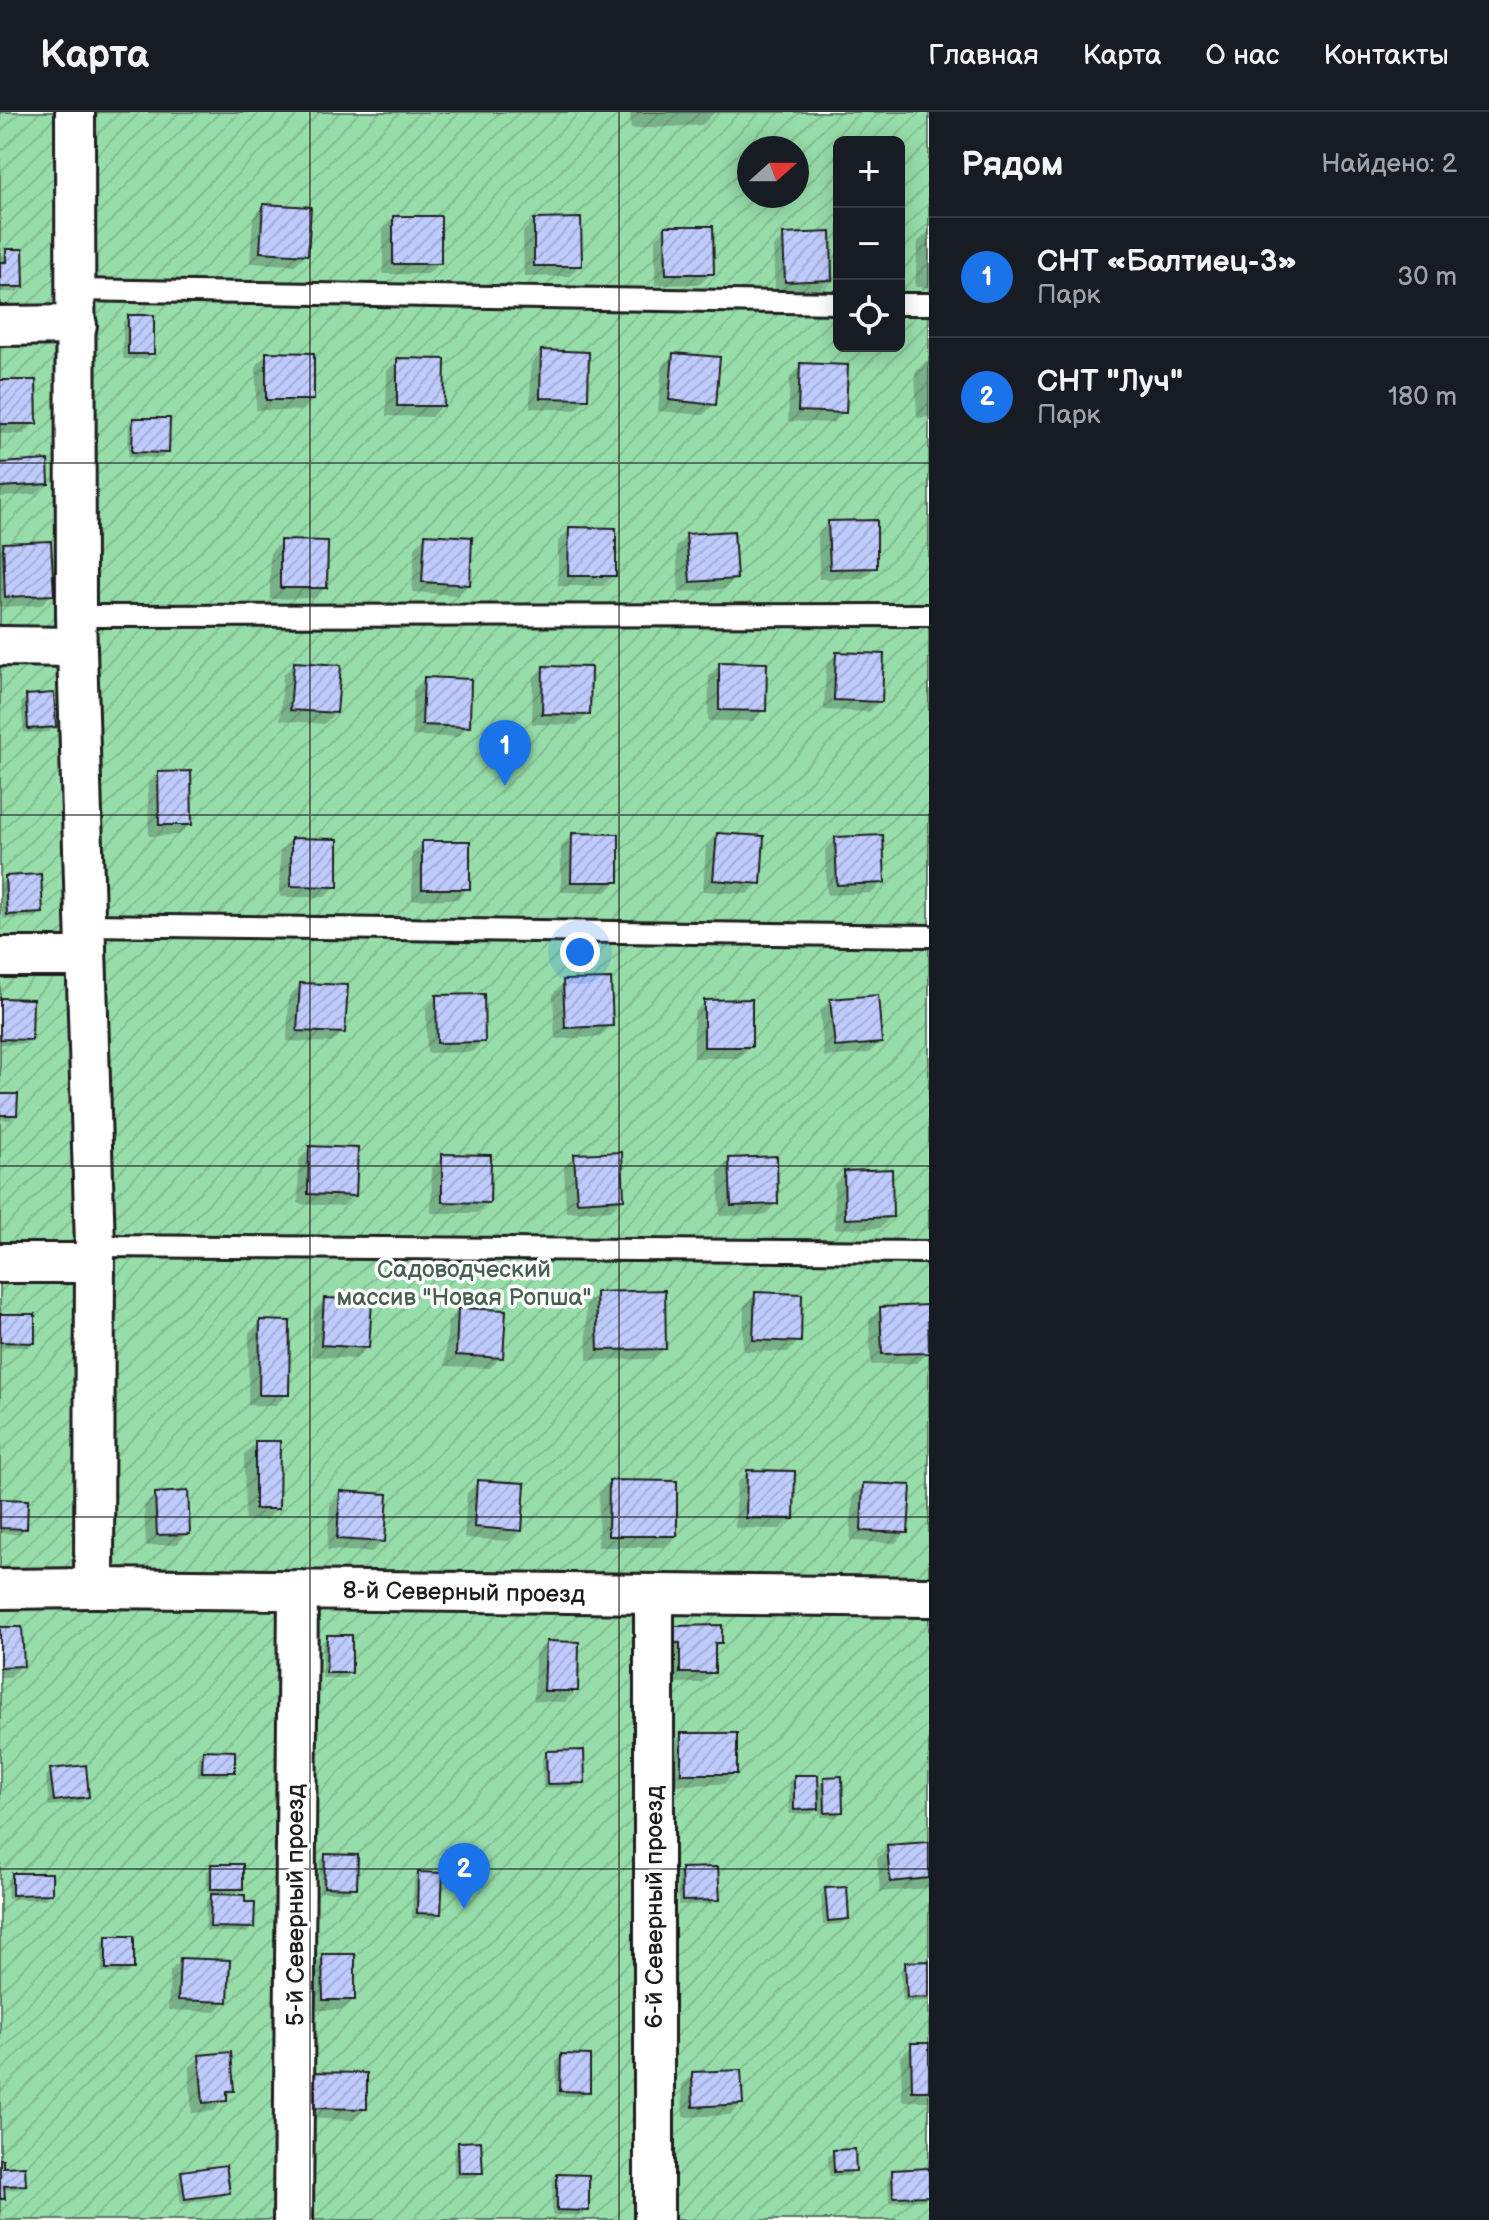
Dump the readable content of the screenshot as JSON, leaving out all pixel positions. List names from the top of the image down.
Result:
{
  "streets": {
    "street": ["8-й Северный проезд", "5-й Северный проезд", "6-й Северный проезд"]
  },
  "crossings": [
    ["8-й Северный проезд", "5-й Северный проезд"],
    ["8-й Северный проезд", "6-й Северный проезд"]
  ],
  "parks": ["Садоводческий массив \"Новая Ропша\""],
  "north": "right",
  "page": {
    "header": "Карта",
    "nav": [
      "Главная",
      "Карта",
      "О нас",
      "Контакты"
    ],
    "heading": ["Рядом", "Найдено: 2"],
    "map_buttons": ["+", "−"],
    "list": [
      {
        "mark": "1",
        "name": "СНТ «Балтиец-3»",
        "note": "Парк",
        "value": "30 m"
      },
      {
        "mark": "2",
        "name": "СНТ \"Луч\"",
        "note": "Парк",
        "value": "180 m"
      }
    ],
    "pins": ["1", "2"]
  }
}
